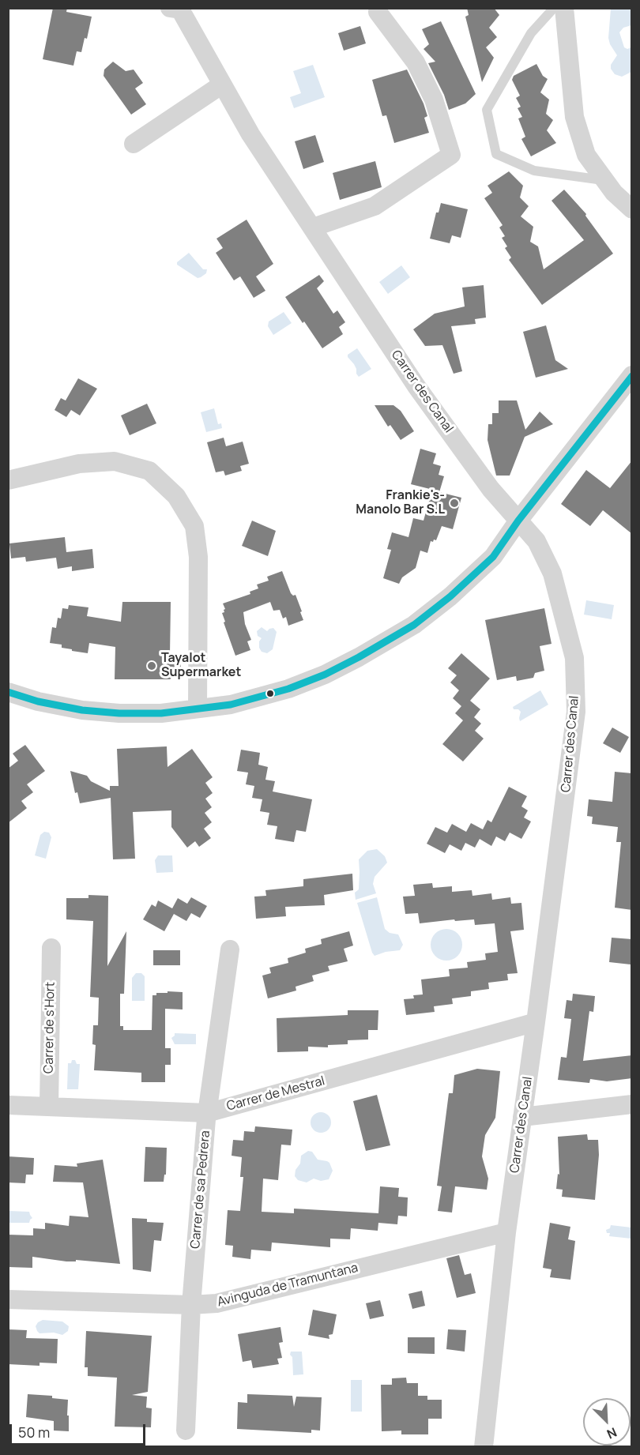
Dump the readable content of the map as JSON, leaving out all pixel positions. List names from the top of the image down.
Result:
{
  "streets": {
    "street": [
      "Carrer des Canal",
      "Carrer de s'Hort",
      "Carrer de Mestral",
      "Carrer de sa Pedrera",
      "Avinguda de Tramuntana"
    ]
  },
  "crossings": [
    ["Carrer des Canal", "Carrer de Mestral"],
    ["Carrer des Canal", "Avinguda de Tramuntana"],
    ["Carrer de s'Hort", "Carrer de Mestral"],
    ["Carrer de Mestral", "Carrer de sa Pedrera"],
    ["Carrer de sa Pedrera", "Avinguda de Tramuntana"]
  ],
  "places": ["Frankie's- Manolo Bar S.L", "Tayalot Supermarket"],
  "scale_bar": "50 m",
  "north": "bottom right"
}
